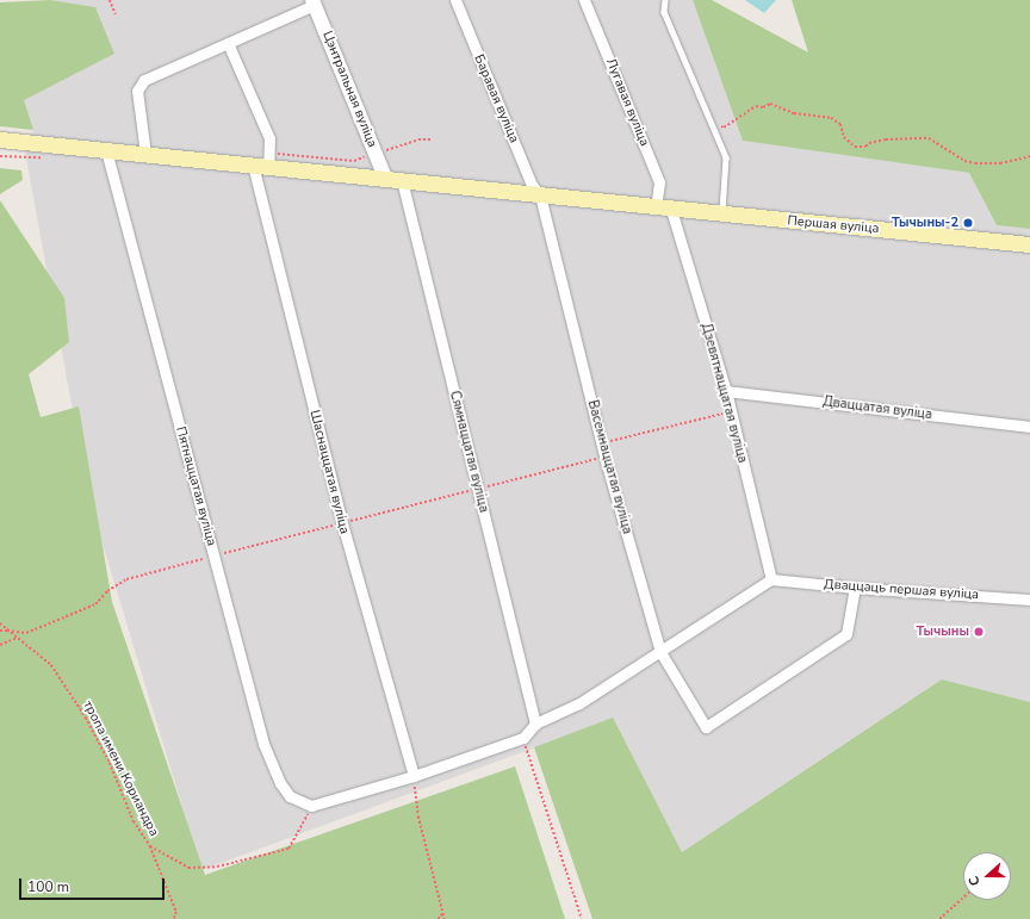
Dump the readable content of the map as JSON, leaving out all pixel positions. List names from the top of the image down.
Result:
{
  "streets": {
    "main road": ["Першая вуліца"],
    "street": [
      "Цэнтральная вуліца",
      "Баравая вуліца",
      "Лугавая вуліца",
      "Дзевятнаццатая вуліца",
      "Дваццатая вуліца",
      "Сямнаццатая вуліца",
      "Васемнаццатая вуліца",
      "Шаснаццатая вуліца",
      "Пятнаццатая вуліца",
      "Дваццаць першая вуліца"
    ],
    "path": ["тропа имени Кориандра"]
  },
  "crossings": [
    ["Цэнтральная вуліца", "Першая вуліца"],
    ["Баравая вуліца", "Першая вуліца"],
    ["Баравая вуліца", "Васемнаццатая вуліца"],
    ["Лугавая вуліца", "Першая вуліца"],
    ["Першая вуліца", "Дзевятнаццатая вуліца"],
    ["Першая вуліца", "Сямнаццатая вуліца"],
    ["Першая вуліца", "Васемнаццатая вуліца"],
    ["Першая вуліца", "Шаснаццатая вуліца"],
    ["Першая вуліца", "Пятнаццатая вуліца"],
    ["Дзевятнаццатая вуліца", "Дваццатая вуліца"],
    ["Дзевятнаццатая вуліца", "Дваццаць першая вуліца"],
    ["Васемнаццатая вуліца", "Дваццаць першая вуліца"]
  ],
  "places": ["Тычыны-2", "Тычыны"],
  "scale_bar": "100 m",
  "north": "left"
}
